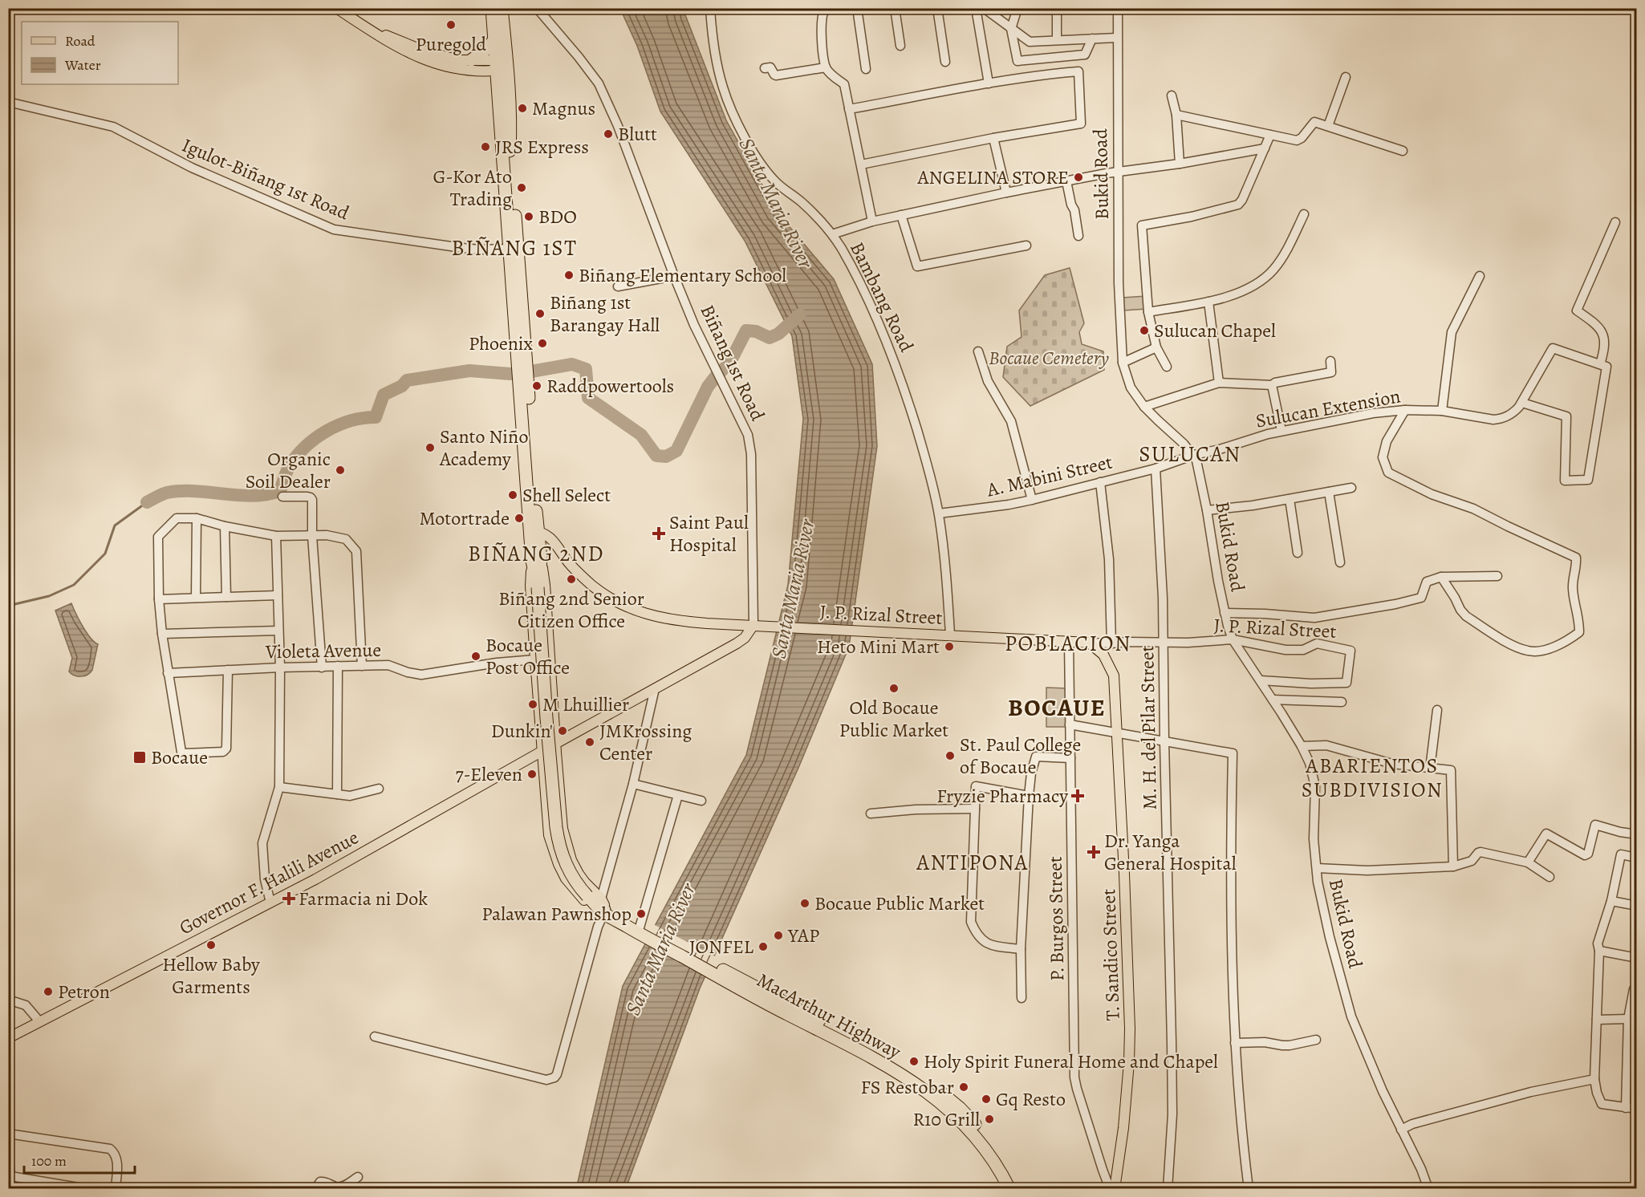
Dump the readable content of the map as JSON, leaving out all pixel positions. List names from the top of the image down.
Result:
{
  "streets": {
    "highway": ["MacArthur Highway"],
    "main road": ["J. P. Rizal Street", "Governor F. Halili Avenue", "T. Sandico Street"],
    "street": [
      "Bukid Road",
      "Igulot-Biñang 1st Road",
      "Bambang Road",
      "Biñang 1st Road",
      "Sulucan Extension",
      "A. Mabini Street",
      "Violeta Avenue",
      "M. H. del Pilar Street",
      "P. Burgos Street"
    ]
  },
  "crossings": [
    ["Bukid Road", "Sulucan Extension"],
    ["Bukid Road", "A. Mabini Street"],
    ["Bukid Road", "J. P. Rizal Street"],
    ["Igulot-Biñang 1st Road", "MacArthur Highway"],
    ["Bambang Road", "A. Mabini Street"],
    ["Bambang Road", "J. P. Rizal Street"],
    ["Biñang 1st Road", "J. P. Rizal Street"],
    ["Sulucan Extension", "A. Mabini Street"],
    ["A. Mabini Street", "M. H. del Pilar Street"],
    ["J. P. Rizal Street", "M. H. del Pilar Street"],
    ["J. P. Rizal Street", "P. Burgos Street"],
    ["J. P. Rizal Street", "T. Sandico Street"],
    ["J. P. Rizal Street", "MacArthur Highway"],
    ["Violeta Avenue", "MacArthur Highway"],
    ["Governor F. Halili Avenue", "MacArthur Highway"],
    ["P. Burgos Street", "T. Sandico Street"]
  ],
  "districts": [
    "BIÑANG 1ST",
    "SULUCAN",
    "BIÑANG 2ND",
    "POBLACION",
    "BOCAUE",
    "ABARIENTOS SUBDIVISION",
    "ANTIPONA"
  ],
  "water": ["Santa Maria River"],
  "parks": ["Bocaue Cemetery"],
  "places": {
    "other": [
      "Puregold",
      "Magnus",
      "Blutt",
      "JRS Express",
      "ANGELINA STORE",
      "G-Kor Ato Trading",
      "BDO",
      "Biñang Elementary School",
      "Biñang 1st Barangay Hall",
      "Sulucan Chapel",
      "Phoenix",
      "Raddpowertools",
      "Santo Niño Academy",
      "Organic Soil Dealer",
      "Shell Select",
      "Motortrade",
      "Biñang 2nd Senior Citizen Office",
      "Heto Mini Mart",
      "Bocaue Post Office",
      "Old Bocaue Public Market",
      "M Lhuillier",
      "Dunkin'",
      "JMKrossing Center",
      "St. Paul College of Bocaue",
      "7-Eleven",
      "Bocaue Public Market",
      "Palawan Pawnshop",
      "YAP",
      "Hellow Baby Garments",
      "JONFEL",
      "Petron",
      "Holy Spirit Funeral Home and Chapel",
      "FS Restobar",
      "Gq Resto",
      "R10 Grill"
    ],
    "health": [
      "Saint Paul Hospital",
      "Fryzie Pharmacy",
      "Dr. Yanga General Hospital",
      "Farmacia ni Dok"
    ],
    "transit": ["Bocaue"]
  },
  "legend": ["Road", "Water"],
  "scale_bar": "100 m"
}
